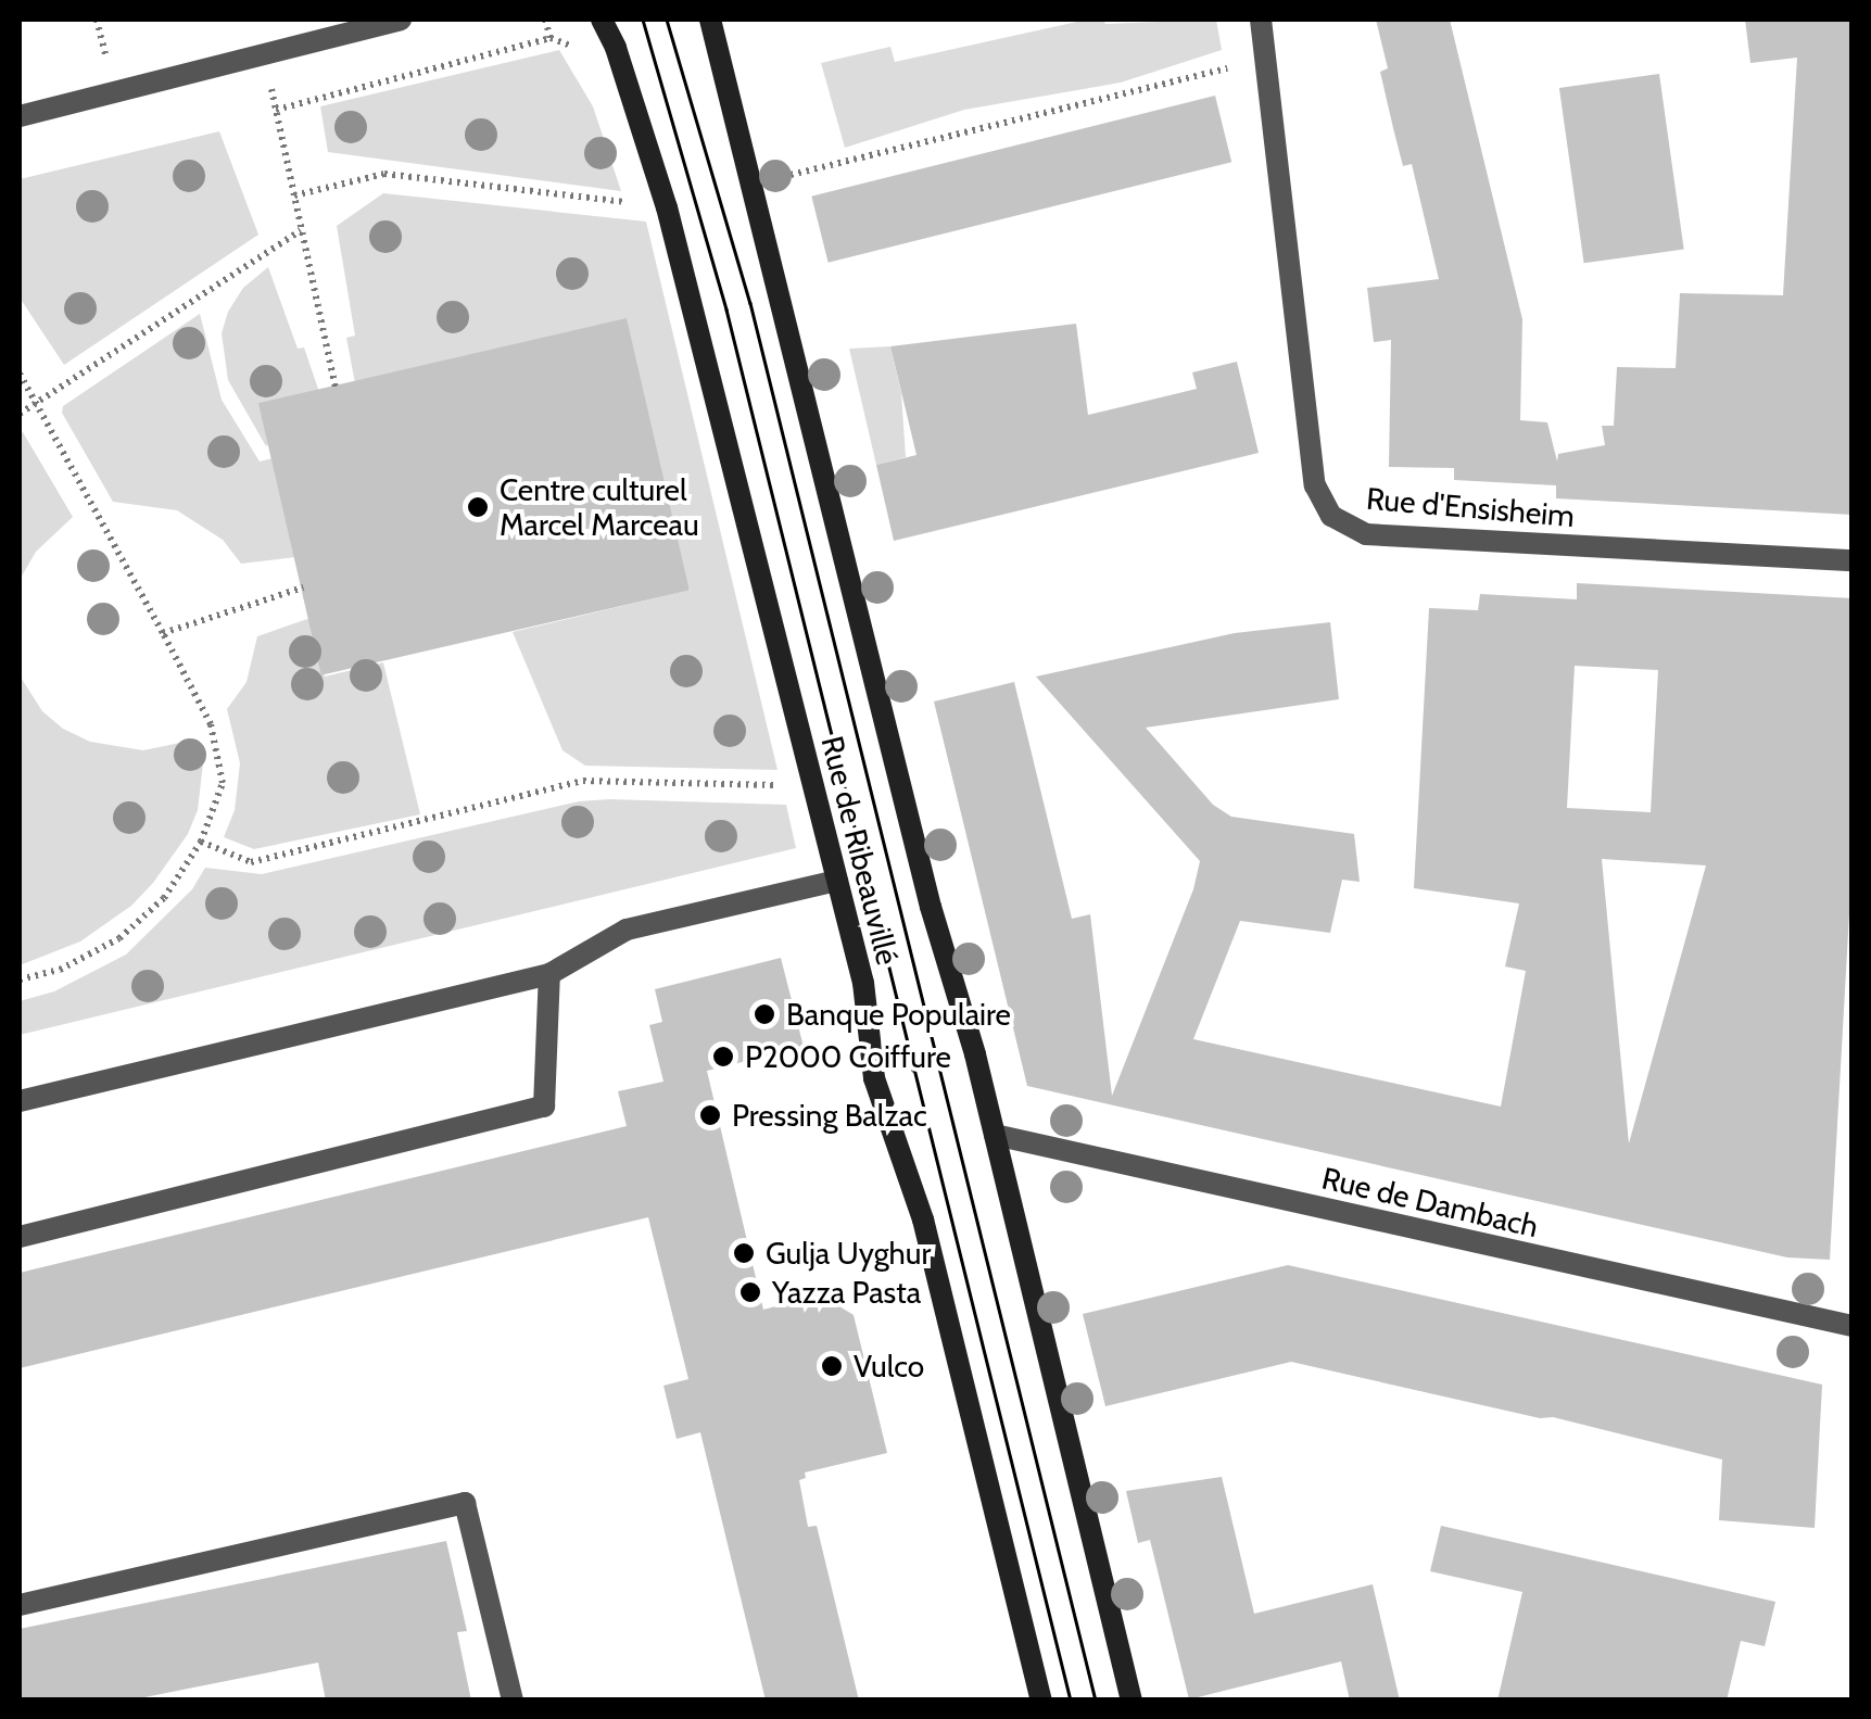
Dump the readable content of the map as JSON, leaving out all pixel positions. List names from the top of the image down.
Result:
{
  "streets": {
    "street": ["Rue d'Ensisheim", "Rue de Ribeauvillé", "Rue de Dambach"]
  },
  "crossings": [
    ["Rue de Ribeauvillé", "Rue de Dambach"]
  ],
  "places": [
    "Centre culturel Marcel Marceau",
    "Banque Populaire",
    "P2000 Coiffure",
    "Pressing Balzac",
    "Gulja Uyghur",
    "Yazza Pasta",
    "Vulco"
  ]
}
